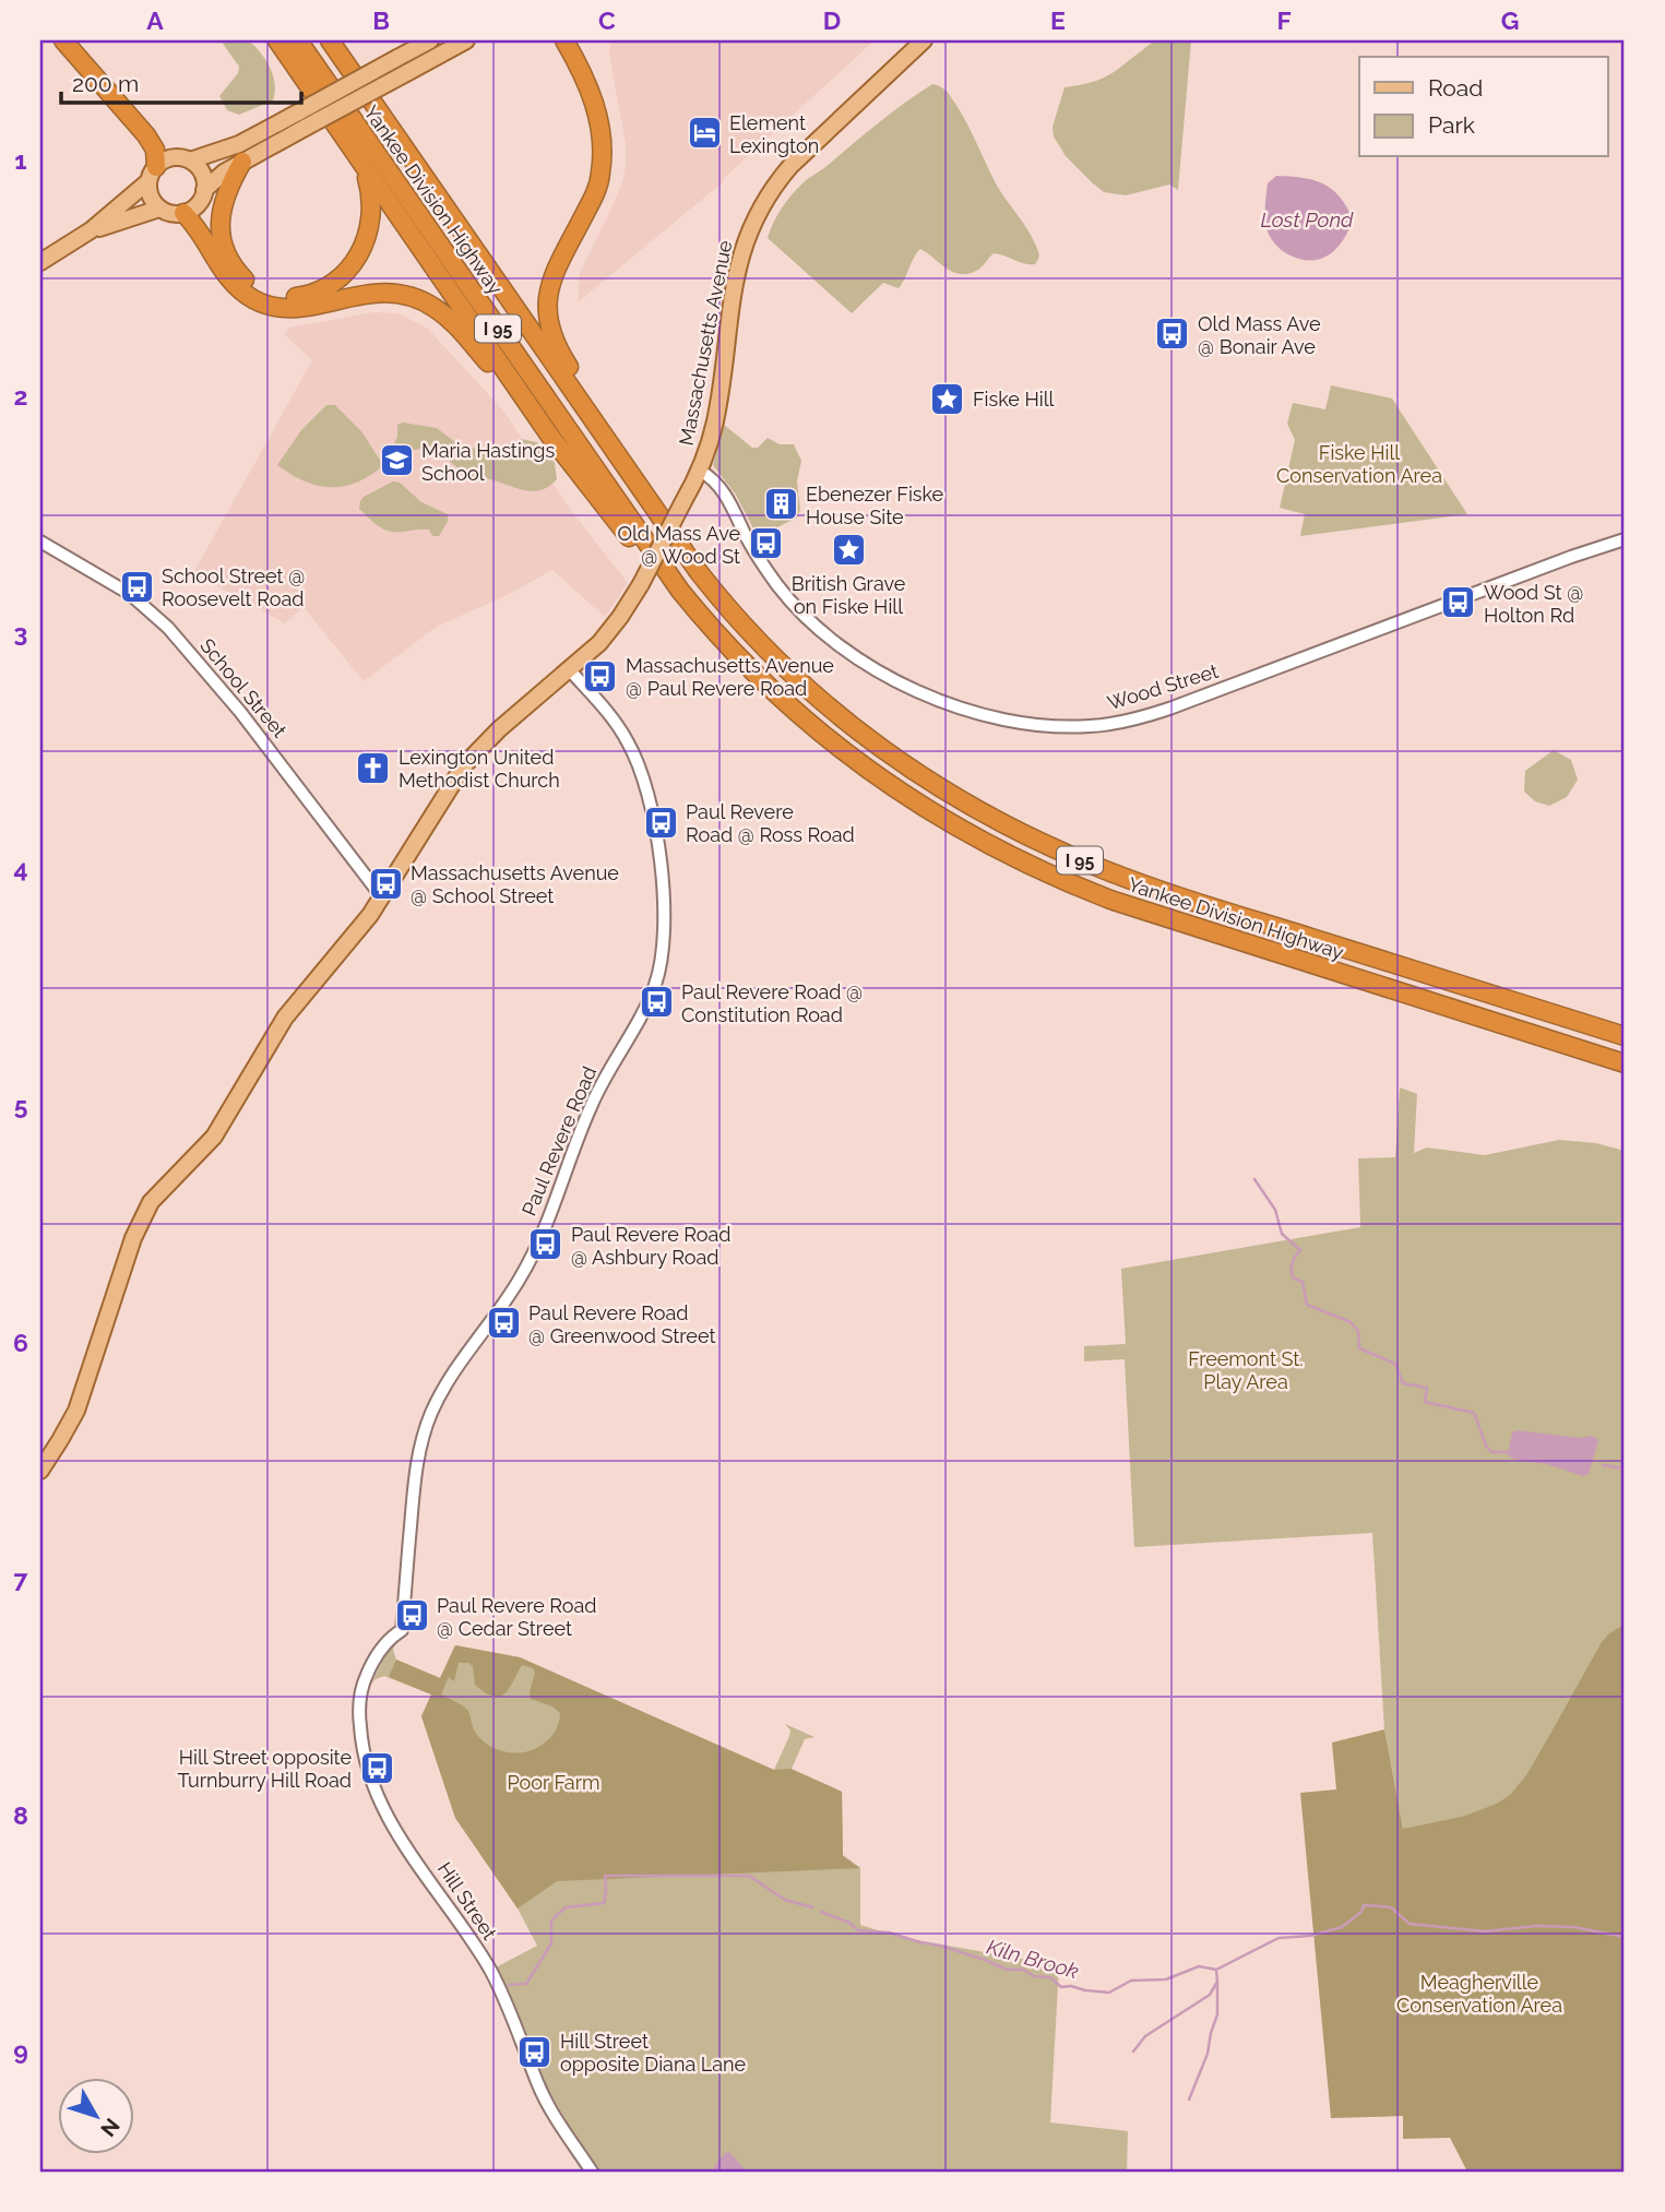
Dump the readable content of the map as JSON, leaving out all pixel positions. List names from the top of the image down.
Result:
{
  "streets": {
    "highway": ["Yankee Division Highway", "I 95"],
    "main road": ["Massachusetts Avenue"],
    "street": [
      "Wood Street",
      "School Street",
      "Paul Revere Road",
      "Hill Street"
    ]
  },
  "crossings": [
    ["Massachusetts Avenue", "Wood Street"],
    ["Massachusetts Avenue", "School Street"],
    ["Massachusetts Avenue", "Paul Revere Road"],
    ["Paul Revere Road", "Hill Street"]
  ],
  "water": ["Lost Pond", "Kiln Brook"],
  "parks": [
    "Fiske Hill Conservation Area",
    "Freemont St. Play Area",
    "Poor Farm",
    "Meagherville Conservation Area"
  ],
  "places": {
    "hotel": ["Element Lexington"],
    "bus stop": [
      "Old Mass Ave @ Bonair Ave",
      "Old Mass Ave @ Wood St",
      "School Street @ Roosevelt Road",
      "Wood St @ Holton Rd",
      "Massachusetts Avenue @ Paul Revere Road",
      "Paul Revere Road @ Ross Road",
      "Massachusetts Avenue @ School Street",
      "Paul Revere Road @ Constitution Road",
      "Paul Revere Road @ Ashbury Road",
      "Paul Revere Road @ Greenwood Street",
      "Paul Revere Road @ Cedar Street",
      "Hill Street opposite Turnburry Hill Road",
      "Hill Street opposite Diana Lane"
    ],
    "place": ["Fiske Hill", "British Grave on Fiske Hill"],
    "school or university": ["Maria Hastings School"],
    "building": ["Ebenezer Fiske House Site"],
    "church": ["Lexington United Methodist Church"]
  },
  "legend": ["Road", "Park"],
  "scale_bar": "200 m",
  "north": "bottom right",
  "grid": {
    "columns": [
      "A",
      "B",
      "C",
      "D",
      "E",
      "F",
      "G"
    ],
    "rows": [
      "1",
      "2",
      "3",
      "4",
      "5",
      "6",
      "7",
      "8",
      "9"
    ]
  }
}
